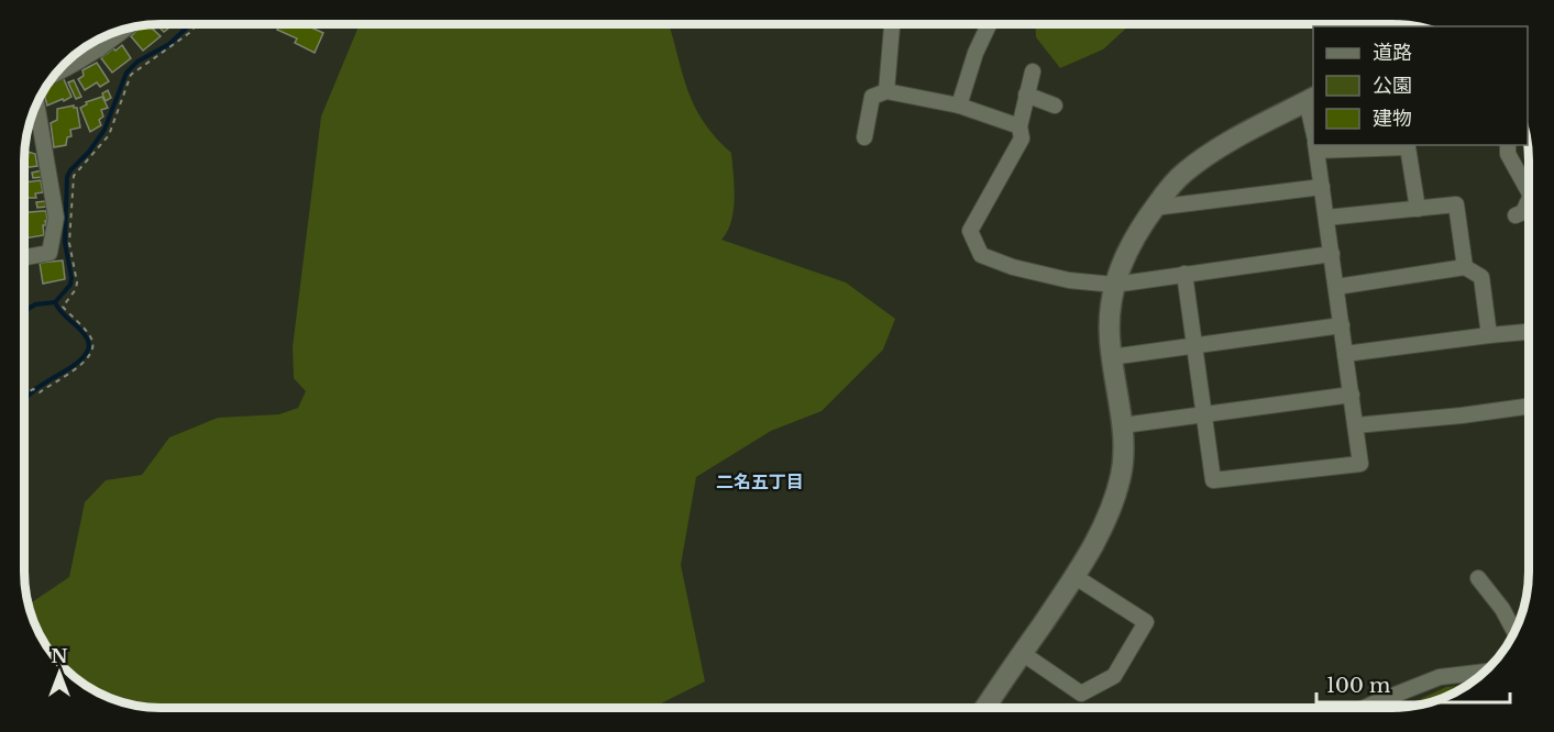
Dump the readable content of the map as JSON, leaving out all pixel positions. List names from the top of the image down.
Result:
{
  "districts": ["二名五丁目"],
  "legend": ["道路", "公園", "建物"],
  "scale_bar": "100 m",
  "north": "top"
}
